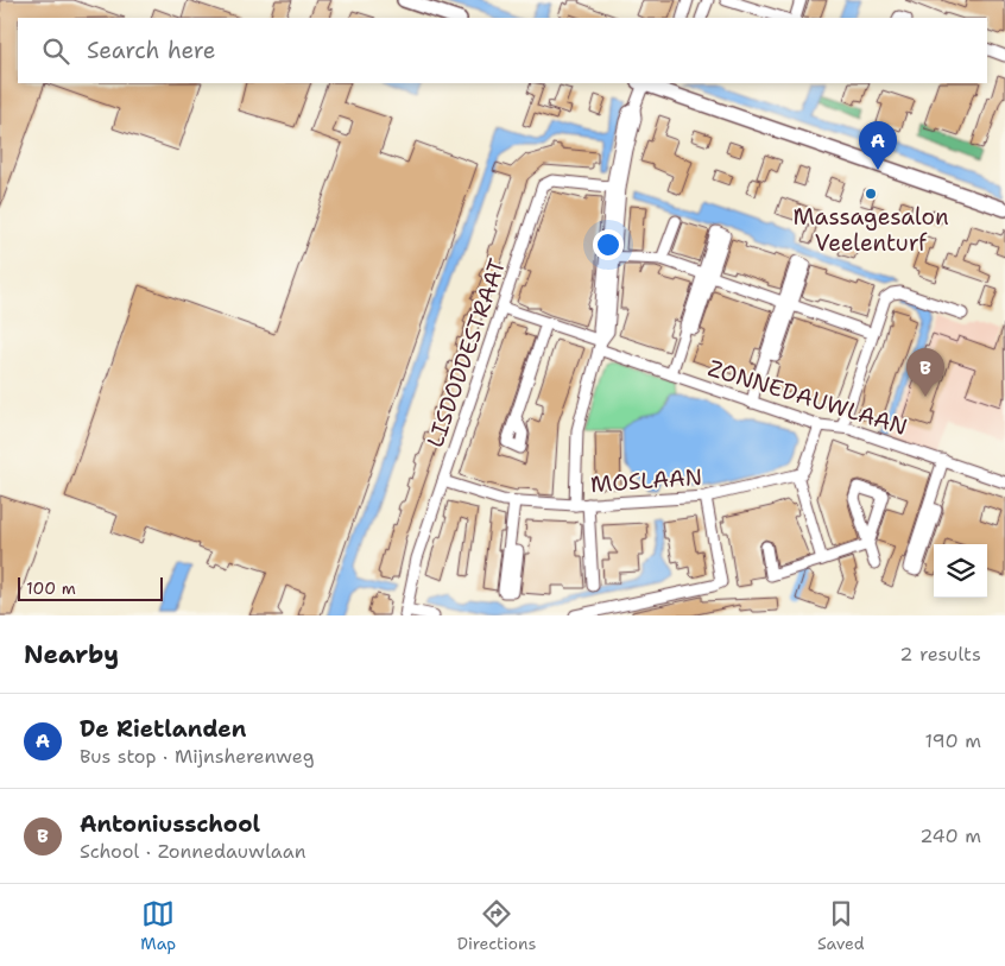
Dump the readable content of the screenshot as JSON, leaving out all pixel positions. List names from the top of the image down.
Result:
{
  "streets": {
    "street": ["LISDODDESTRAAT", "ZONNEDAUWLAAN", "MOSLAAN"]
  },
  "crossings": [
    ["LISDODDESTRAAT", "ZONNEDAUWLAAN"],
    ["LISDODDESTRAAT", "MOSLAAN"]
  ],
  "places": ["Massagesalon Veelenturf"],
  "scale_bar": "100 m",
  "page": {
    "search": "Search here",
    "pins": ["A", "B"],
    "scale": "100 m",
    "heading": ["Nearby", "2 results"],
    "list": [
      {
        "mark": "A",
        "name": "De Rietlanden",
        "note": "Bus stop · Mijnsherenweg",
        "value": "190 m"
      },
      {
        "mark": "B",
        "name": "Antoniusschool",
        "note": "School · Zonnedauwlaan",
        "value": "240 m"
      }
    ],
    "nav": ["Map", "Directions", "Saved"]
  }
}
